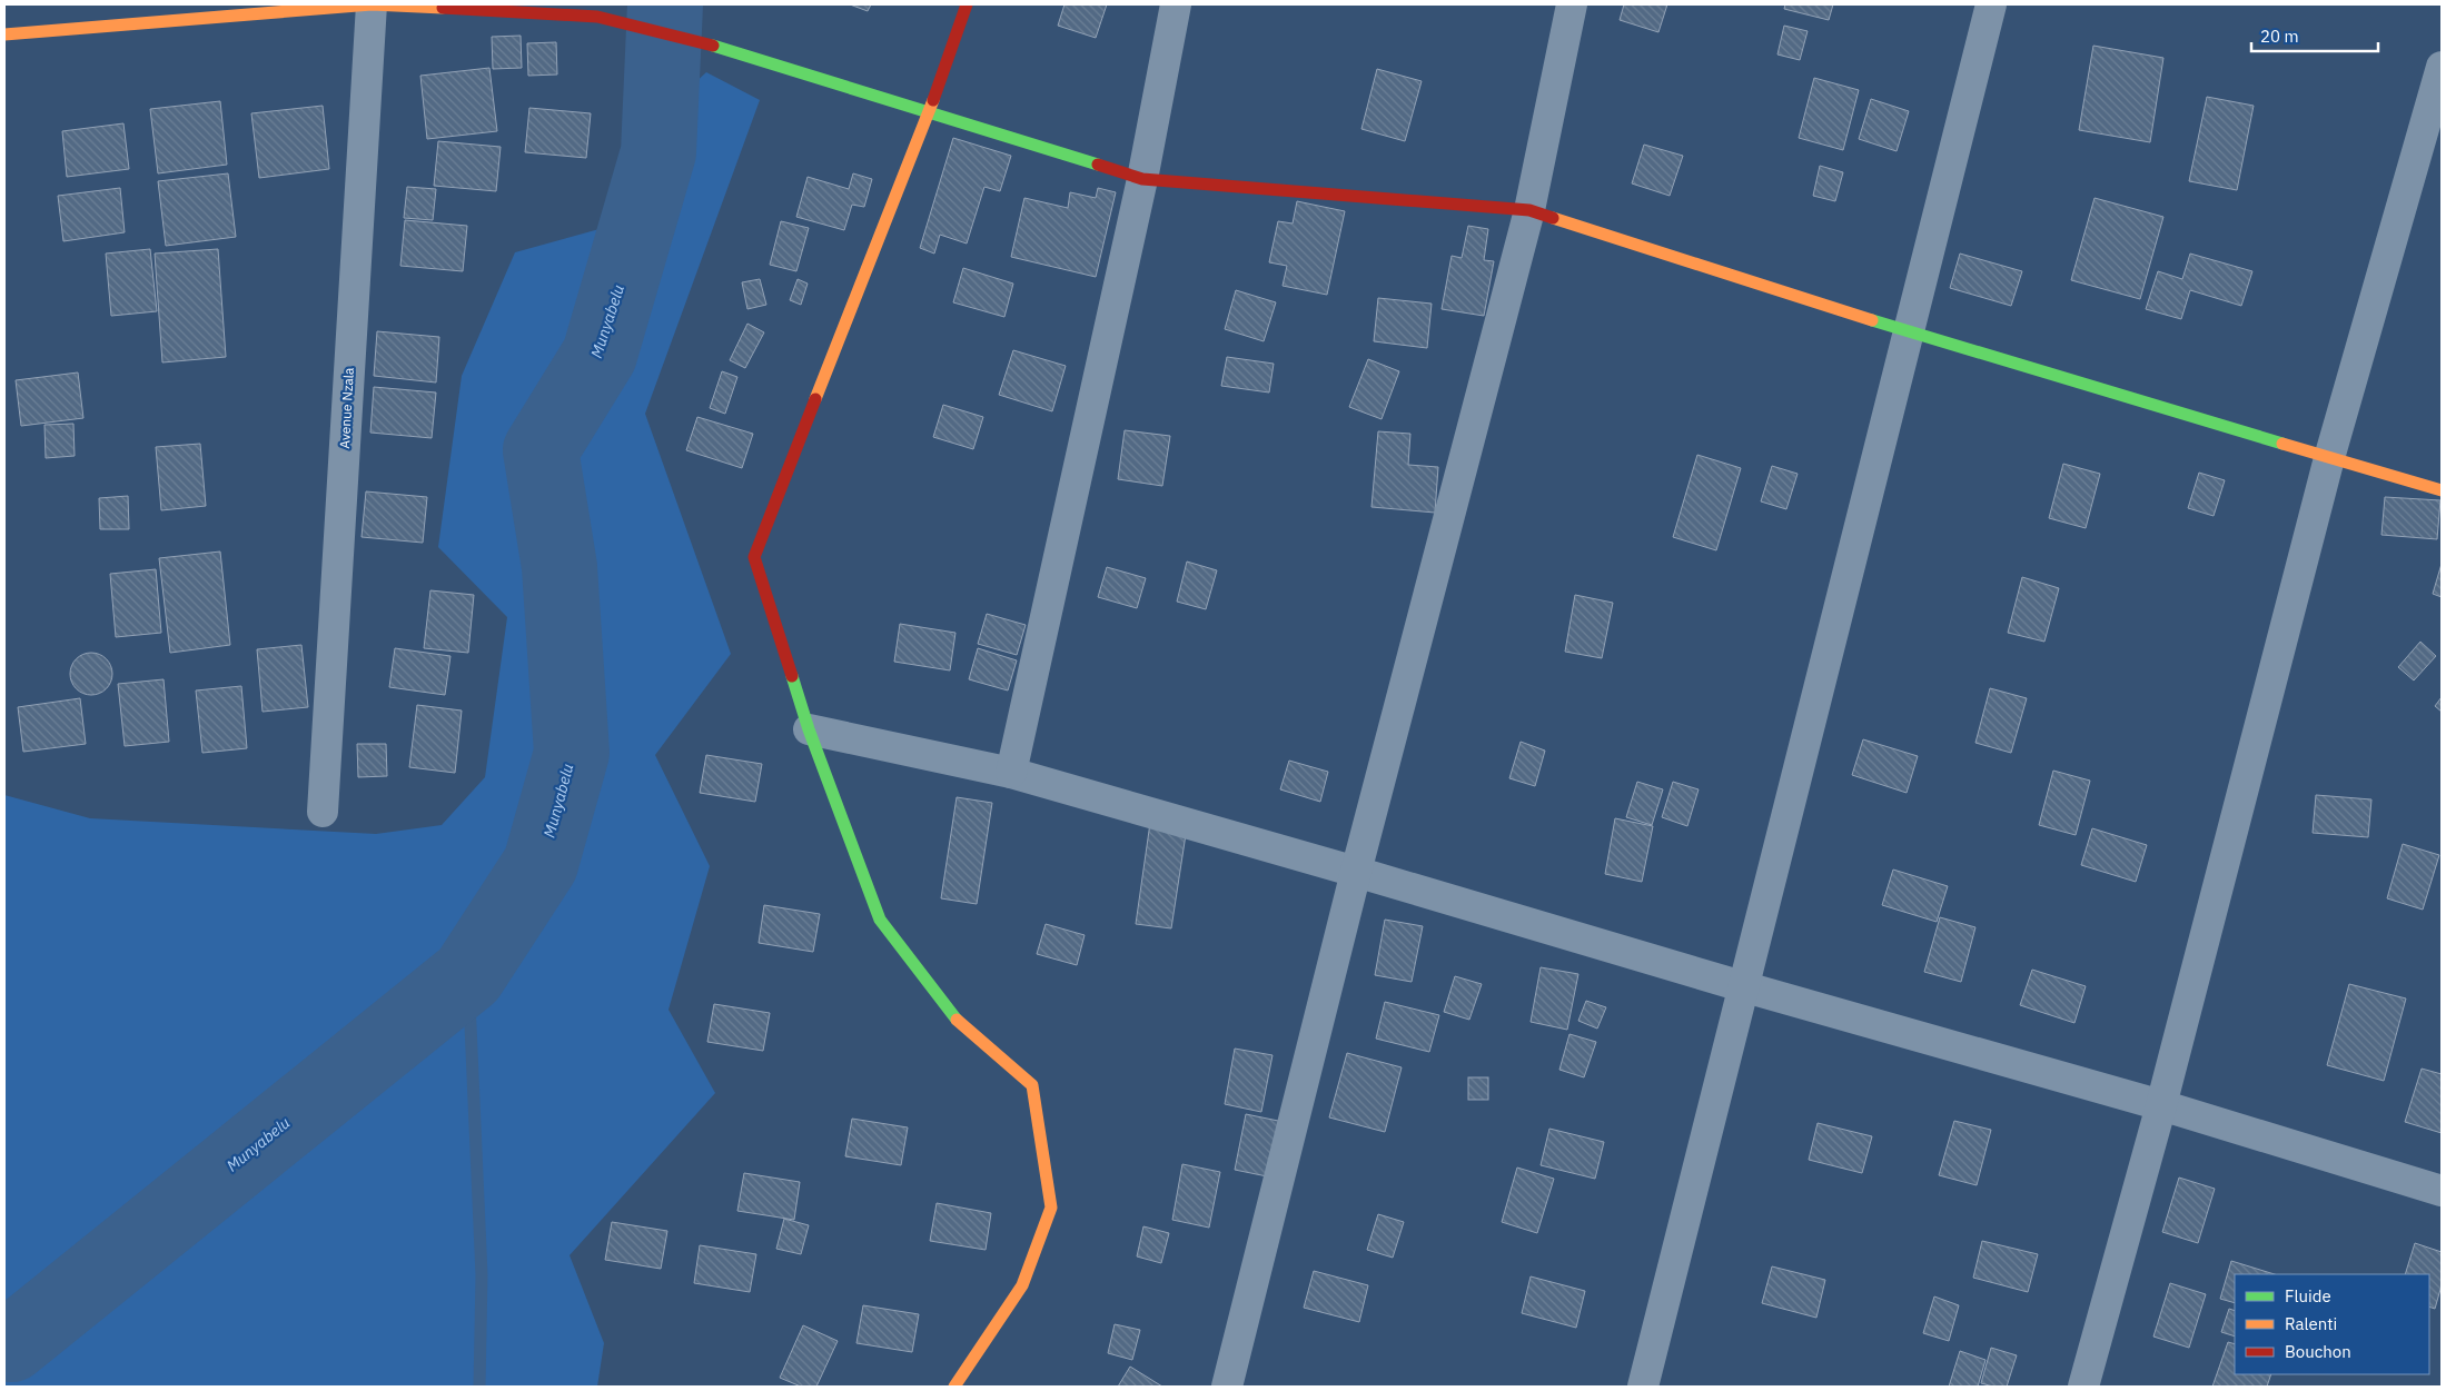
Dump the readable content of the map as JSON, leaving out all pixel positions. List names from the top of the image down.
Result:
{
  "streets": {
    "street": ["Avenue Nzala"]
  },
  "water": ["Munyabelu"],
  "legend": ["Fluide", "Ralenti", "Bouchon"],
  "scale_bar": "20 m"
}
